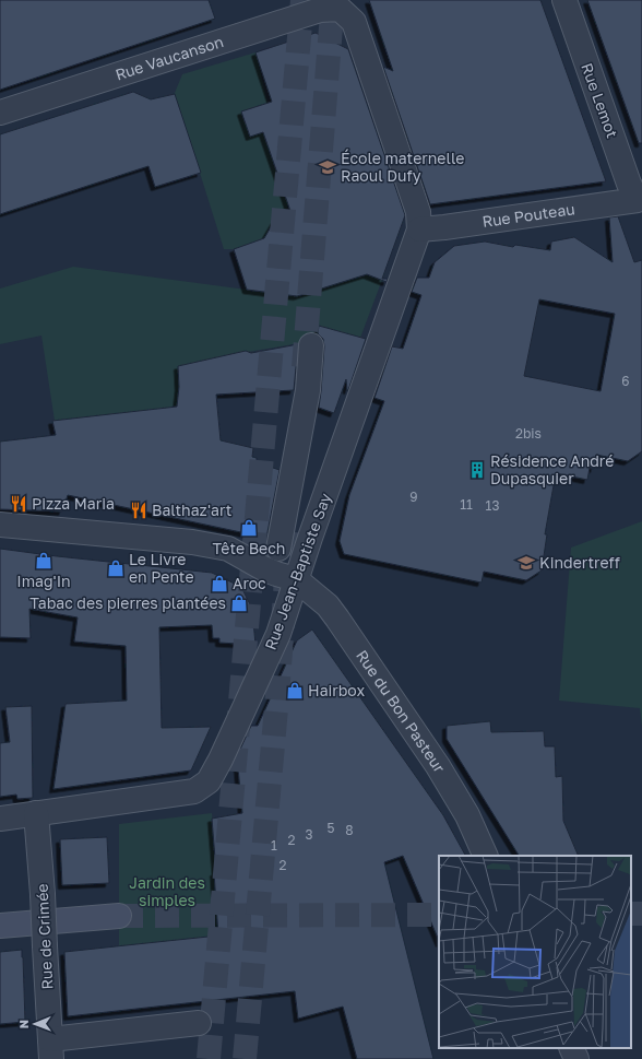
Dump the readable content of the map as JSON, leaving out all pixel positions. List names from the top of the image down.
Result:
{
  "streets": {
    "street": [
      "Rue Vaucanson",
      "Rue Lemot",
      "Rue Pouteau",
      "Rue Jean-Baptiste Say",
      "Rue du Bon Pasteur",
      "Rue de Crimée"
    ]
  },
  "crossings": [
    ["Rue Vaucanson", "Rue Pouteau"],
    ["Rue Vaucanson", "Rue Jean-Baptiste Say"],
    ["Rue Lemot", "Rue Pouteau"],
    ["Rue Pouteau", "Rue Jean-Baptiste Say"],
    ["Rue Jean-Baptiste Say", "Rue du Bon Pasteur"],
    ["Rue Jean-Baptiste Say", "Rue de Crimée"]
  ],
  "parks": ["Jardin des simples"],
  "places": {
    "school or university": ["École maternelle Raoul Dufy", "Kindertreff"],
    "building": ["Résidence André Dupasquier"],
    "restaurant": ["Pizza Maria", "Balthaz'art"],
    "shop": [
      "Tête Bech",
      "Imag'In",
      "Le Livre en Pente",
      "Aroc",
      "Tabac des pierres plantées",
      "Hairbox"
    ]
  },
  "house_numbers": [
    "6",
    "2bis",
    "9",
    "11",
    "13",
    "5",
    "8",
    "3",
    "2",
    "1",
    "2"
  ],
  "north": "left"
}
